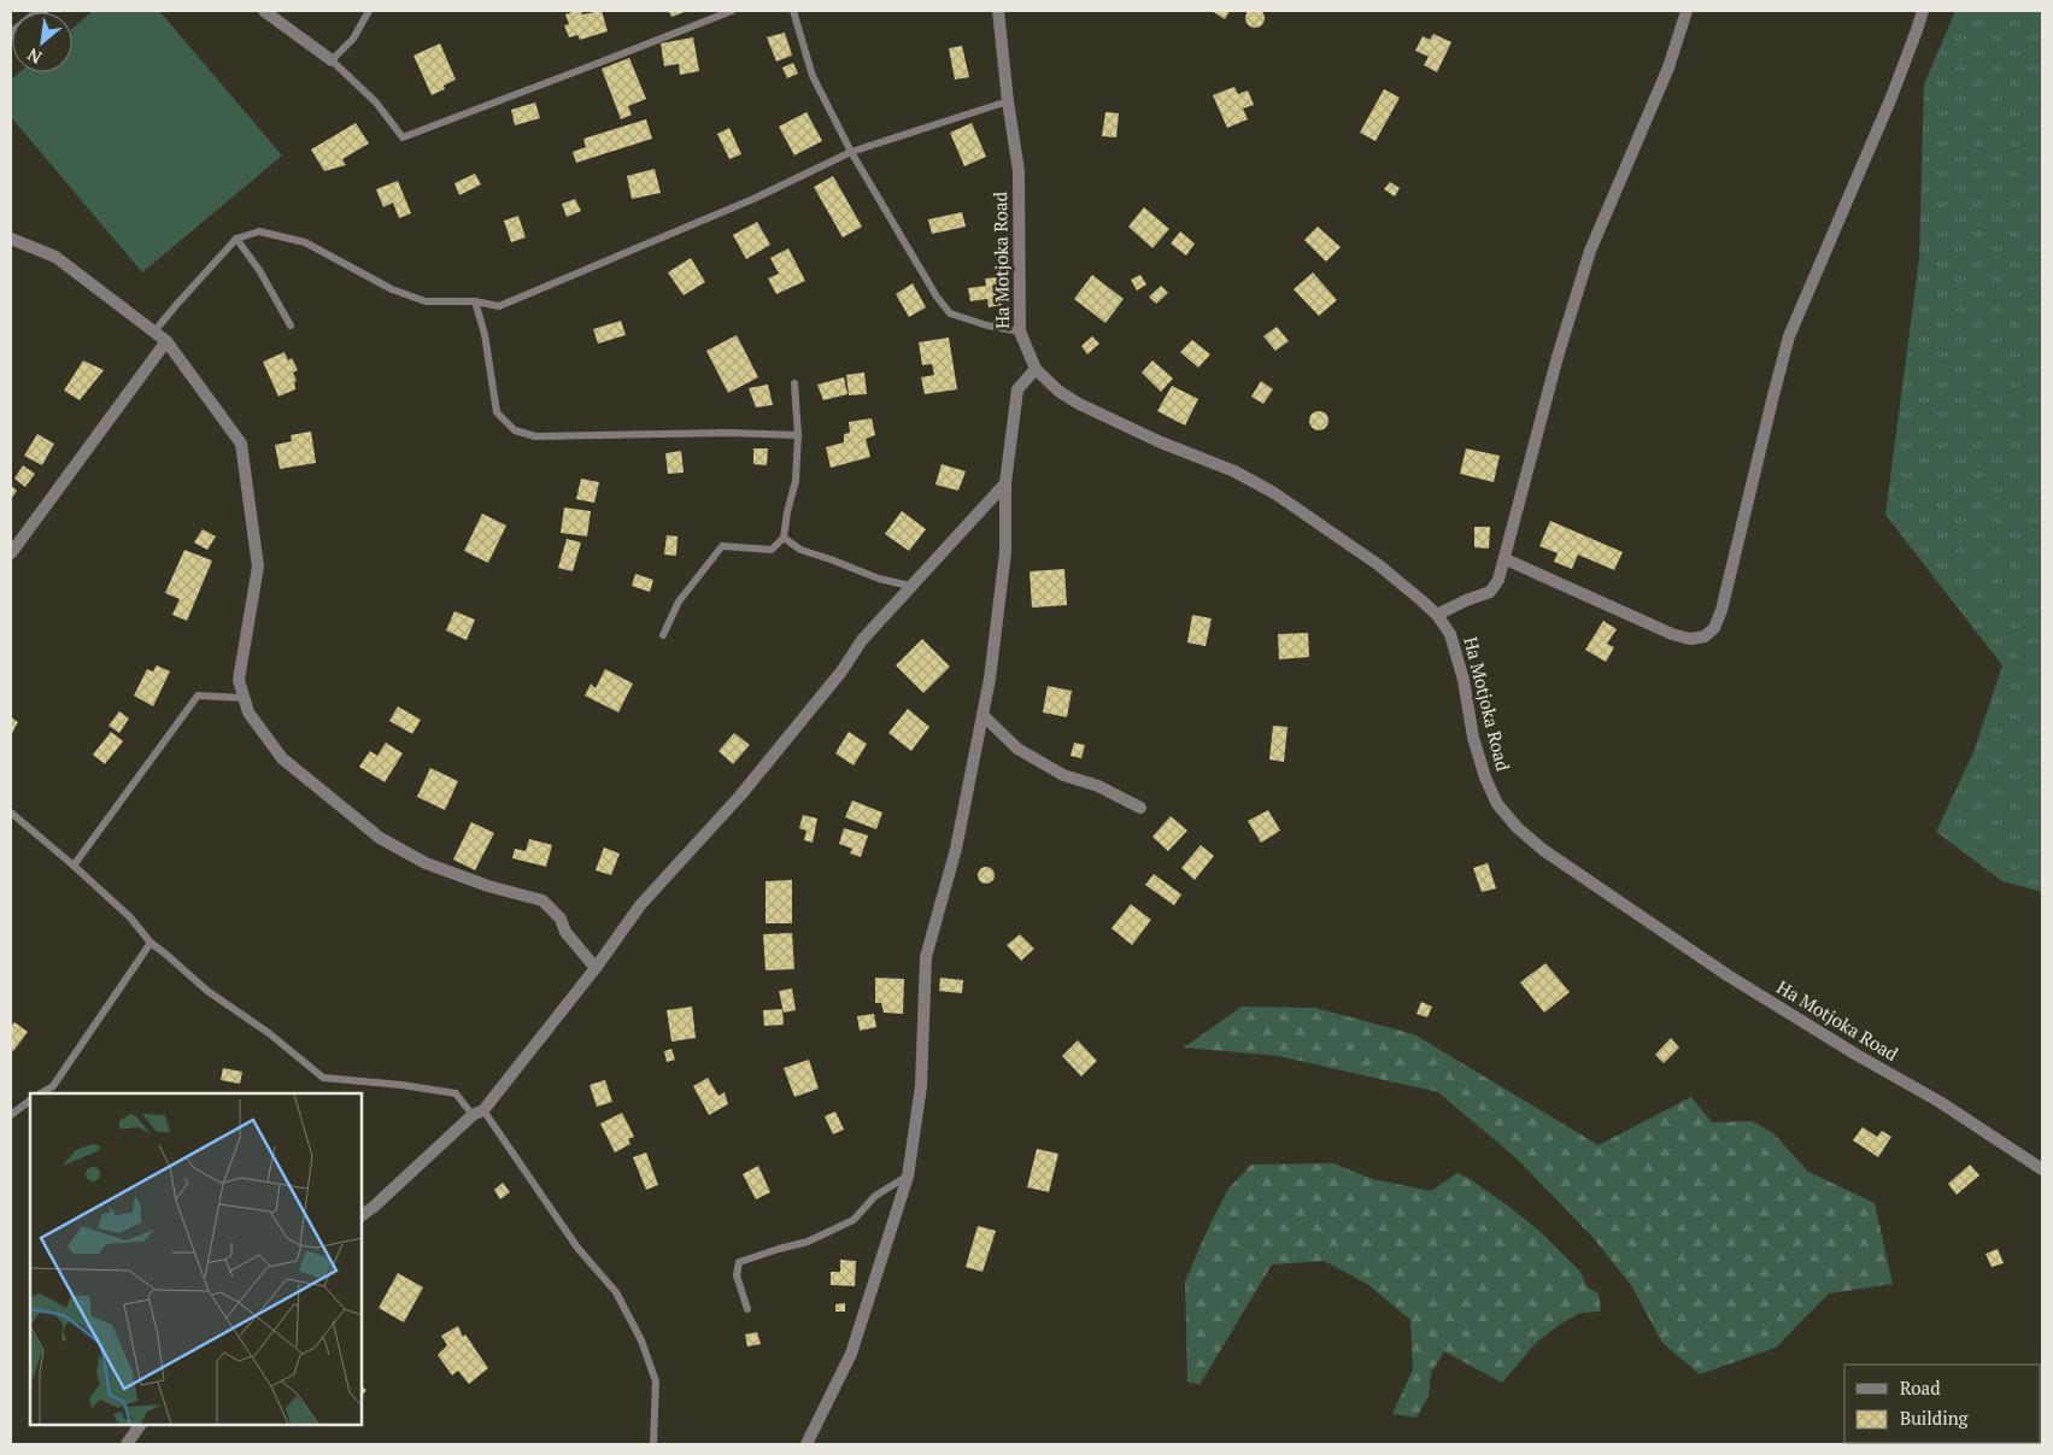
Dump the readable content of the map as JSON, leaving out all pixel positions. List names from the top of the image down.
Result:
{
  "streets": {
    "street": ["Ha Motjoka Road"]
  },
  "legend": ["Road", "Building"],
  "north": "bottom left"
}
